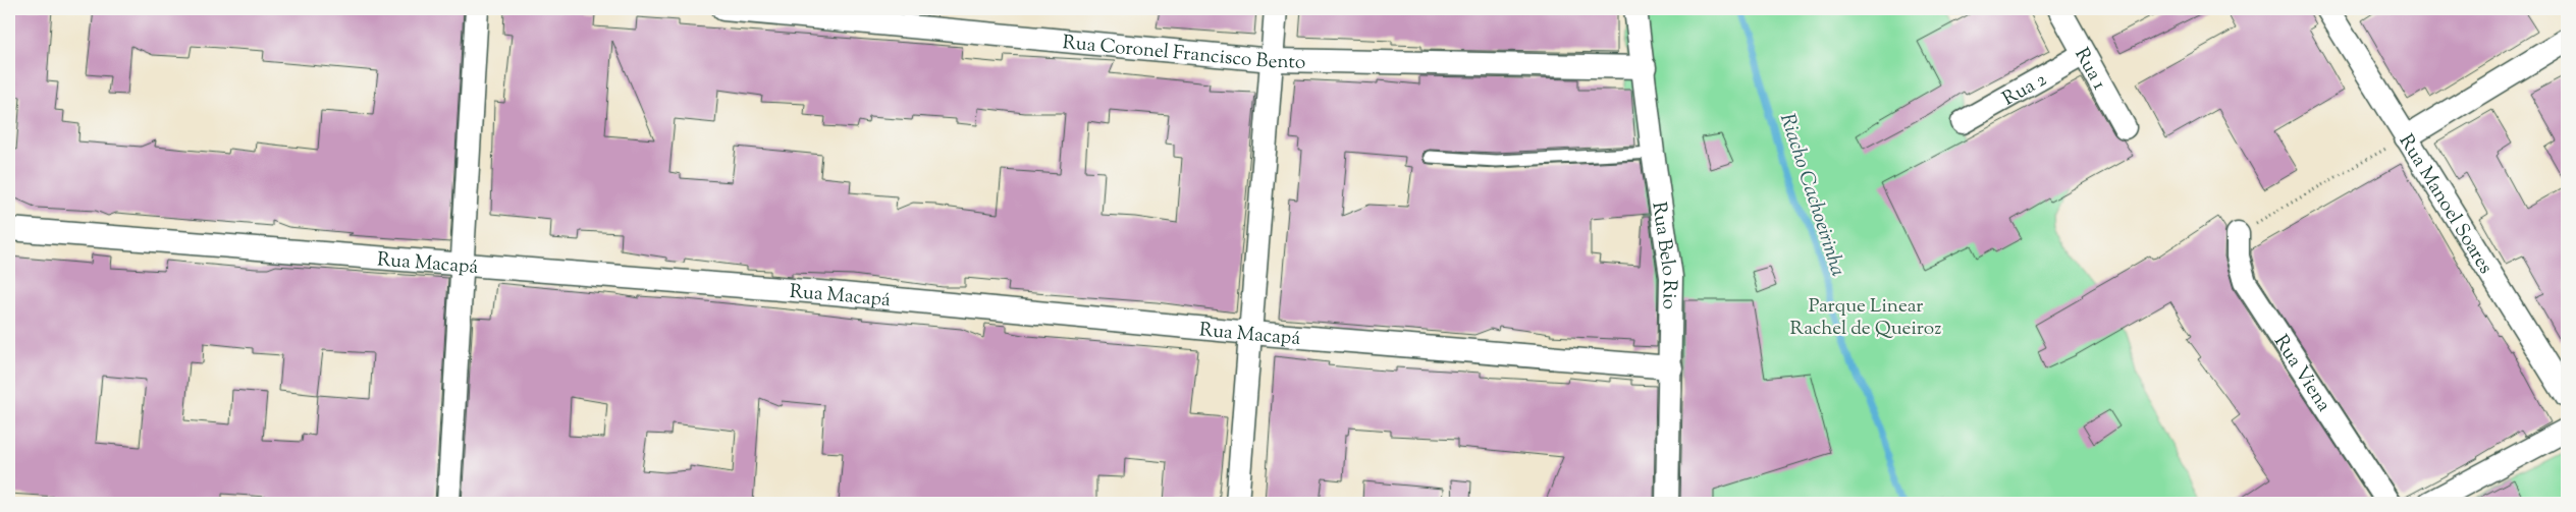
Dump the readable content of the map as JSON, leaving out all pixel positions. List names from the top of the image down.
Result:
{
  "streets": {
    "street": [
      "Rua Coronel Francisco Bento",
      "Rua 1",
      "Rua 2",
      "Rua Manoel Soares",
      "Rua Belo Rio",
      "Rua Macapá",
      "Rua Viena"
    ]
  },
  "crossings": [
    ["Rua Coronel Francisco Bento", "Rua Belo Rio"],
    ["Rua 1", "Rua 2"],
    ["Rua Belo Rio", "Rua Macapá"]
  ],
  "water": ["Riacho Cachoeirinha"],
  "parks": ["Parque Linear Rachel de Queiroz"]
}
